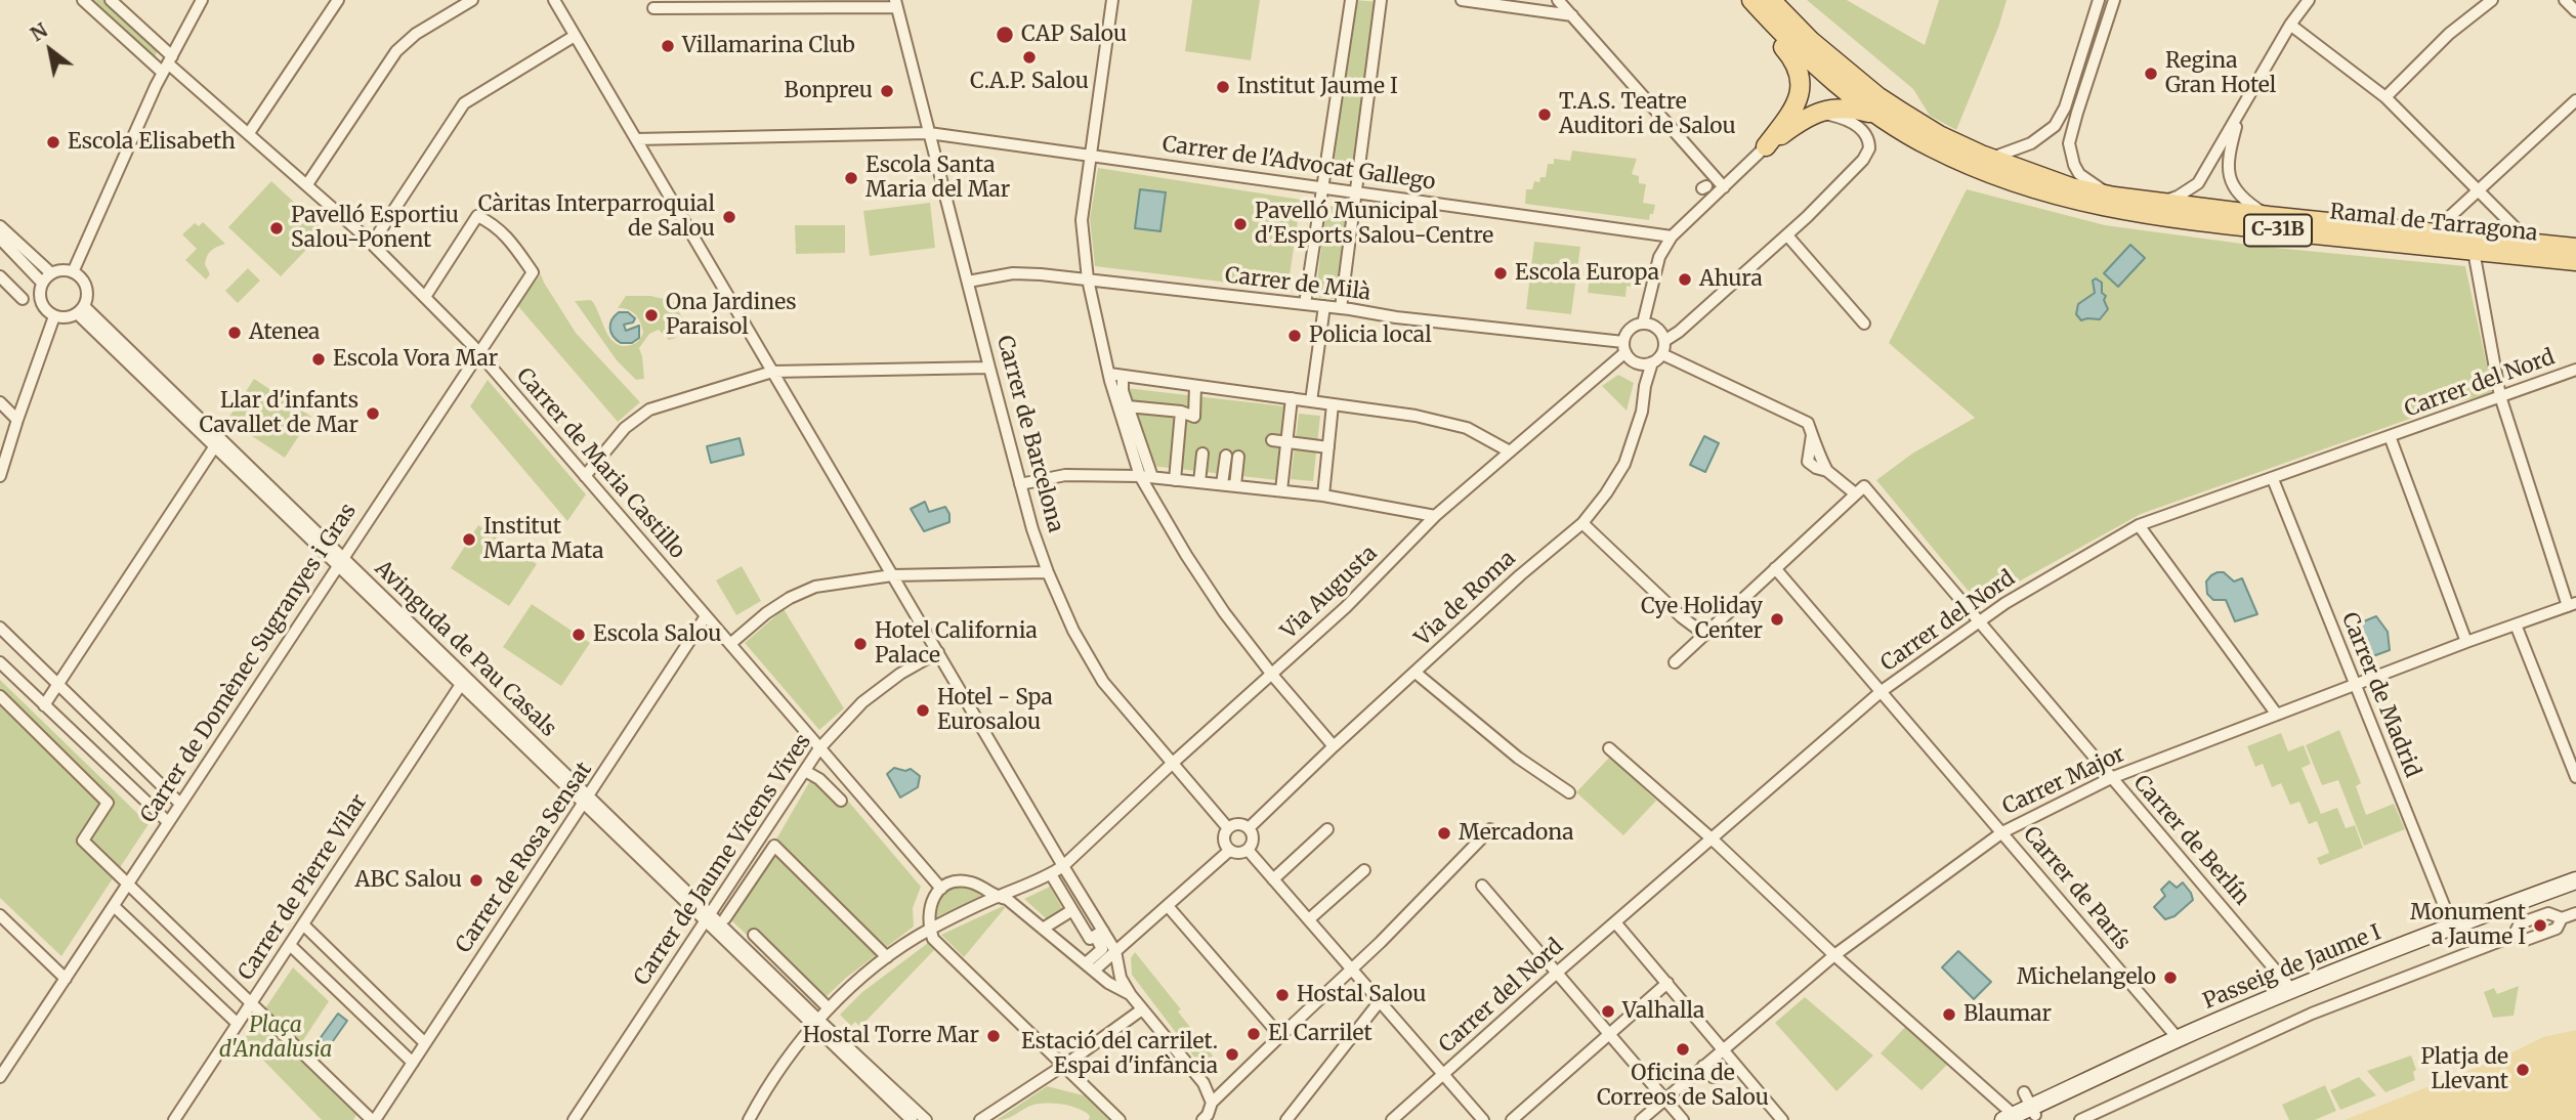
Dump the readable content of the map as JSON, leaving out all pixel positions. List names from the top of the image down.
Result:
{
  "streets": {
    "main road": ["Ramal de Tarragona", "C-31B"],
    "street": [
      "Carrer de l'Advocat Gallego",
      "Carrer de Milà",
      "Carrer del Nord",
      "Carrer de Barcelona",
      "Carrer de Maria Castillo",
      "Via Augusta",
      "Via de Roma",
      "Avinguda de Pau Casals",
      "Carrer de Domènec Sugranyes i Gras",
      "Carrer de Madrid",
      "Carrer Major",
      "Carrer de Berlín",
      "Carrer de Rosa Sensat",
      "Carrer de Jaume Vicens Vives",
      "Carrer de Pierre Vilar",
      "Carrer de París",
      "Passeig de Jaume I"
    ]
  },
  "crossings": [
    ["Carrer de l'Advocat Gallego", "Carrer de Barcelona"],
    ["Ramal de Tarragona", "C-31B"],
    ["Carrer de Milà", "Carrer de Barcelona"],
    ["Carrer de Milà", "Via Augusta"],
    ["Carrer de Milà", "Via de Roma"],
    ["Carrer de Milà", "Carrer de Berlín"],
    ["Carrer del Nord", "Carrer de Madrid"],
    ["Carrer del Nord", "Carrer de Berlín"],
    ["Carrer del Nord", "Carrer de París"],
    ["Carrer de Barcelona", "Via Augusta"],
    ["Carrer de Barcelona", "Via de Roma"],
    ["Carrer de Maria Castillo", "Carrer de Domènec Sugranyes i Gras"],
    ["Carrer de Maria Castillo", "Carrer de Rosa Sensat"],
    ["Carrer de Maria Castillo", "Carrer de Jaume Vicens Vives"],
    ["Via Augusta", "Via de Roma"],
    ["Via Augusta", "Avinguda de Pau Casals"],
    ["Via Augusta", "Carrer de Berlín"],
    ["Via de Roma", "Carrer de Berlín"],
    ["Avinguda de Pau Casals", "Carrer de Domènec Sugranyes i Gras"],
    ["Avinguda de Pau Casals", "Carrer de Rosa Sensat"],
    ["Avinguda de Pau Casals", "Carrer de Jaume Vicens Vives"],
    ["Avinguda de Pau Casals", "Carrer de Pierre Vilar"],
    ["Carrer de Madrid", "Carrer Major"],
    ["Carrer de Madrid", "Passeig de Jaume I"],
    ["Carrer Major", "Carrer de Berlín"],
    ["Carrer Major", "Carrer de París"],
    ["Carrer de Berlín", "Passeig de Jaume I"],
    ["Carrer de París", "Passeig de Jaume I"]
  ],
  "parks": ["Plaça d'Andalusia"],
  "places": [
    "CAP Salou",
    "Villamarina Club",
    "C.A.P. Salou",
    "Regina Gran Hotel",
    "Institut Jaume I",
    "Bonpreu",
    "T.A.S. Teatre Auditori de Salou",
    "Escola Elisabeth",
    "Escola Santa Maria del Mar",
    "Càritas Interparroquial de Salou",
    "Pavelló Municipal d'Esports Salou-Centre",
    "Pavelló Esportiu Salou-Ponent",
    "Escola Europa",
    "Ahura",
    "Ona Jardines Paraisol",
    "Atenea",
    "Policia local",
    "Escola Vora Mar",
    "Llar d'infants Cavallet de Mar",
    "Institut Marta Mata",
    "Cye Holiday Center",
    "Escola Salou",
    "Hotel California Palace",
    "Hotel - Spa Eurosalou",
    "Mercadona",
    "ABC Salou",
    "Monument a Jaume I",
    "Michelangelo",
    "Hostal Salou",
    "Valhalla",
    "Blaumar",
    "El Carrilet",
    "Hostal Torre Mar",
    "Oficina de Correos de Salou",
    "Estació del carrilet. Espai d'infància",
    "Platja de Llevant"
  ],
  "north": "top left"
}
